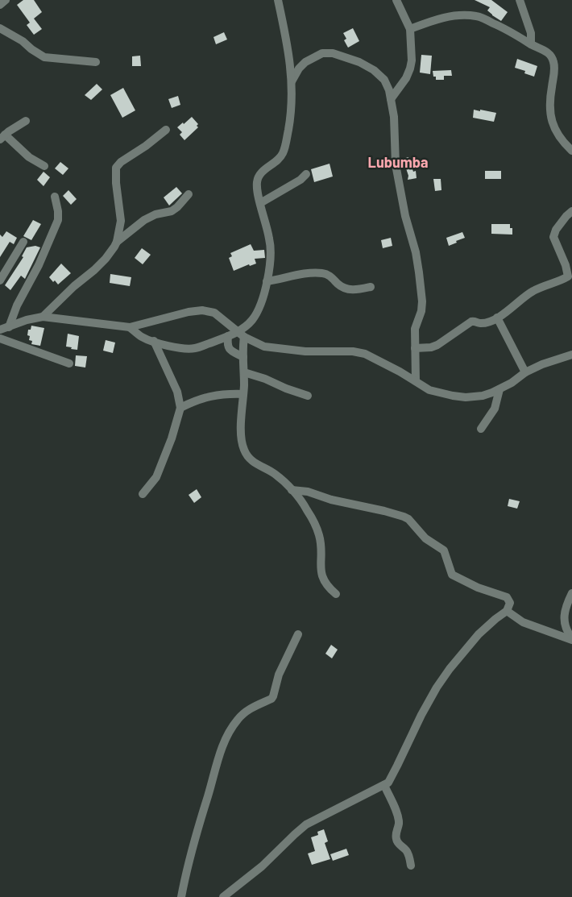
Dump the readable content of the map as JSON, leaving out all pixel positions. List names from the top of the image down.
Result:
{
  "districts": ["Lubumba"]
}
